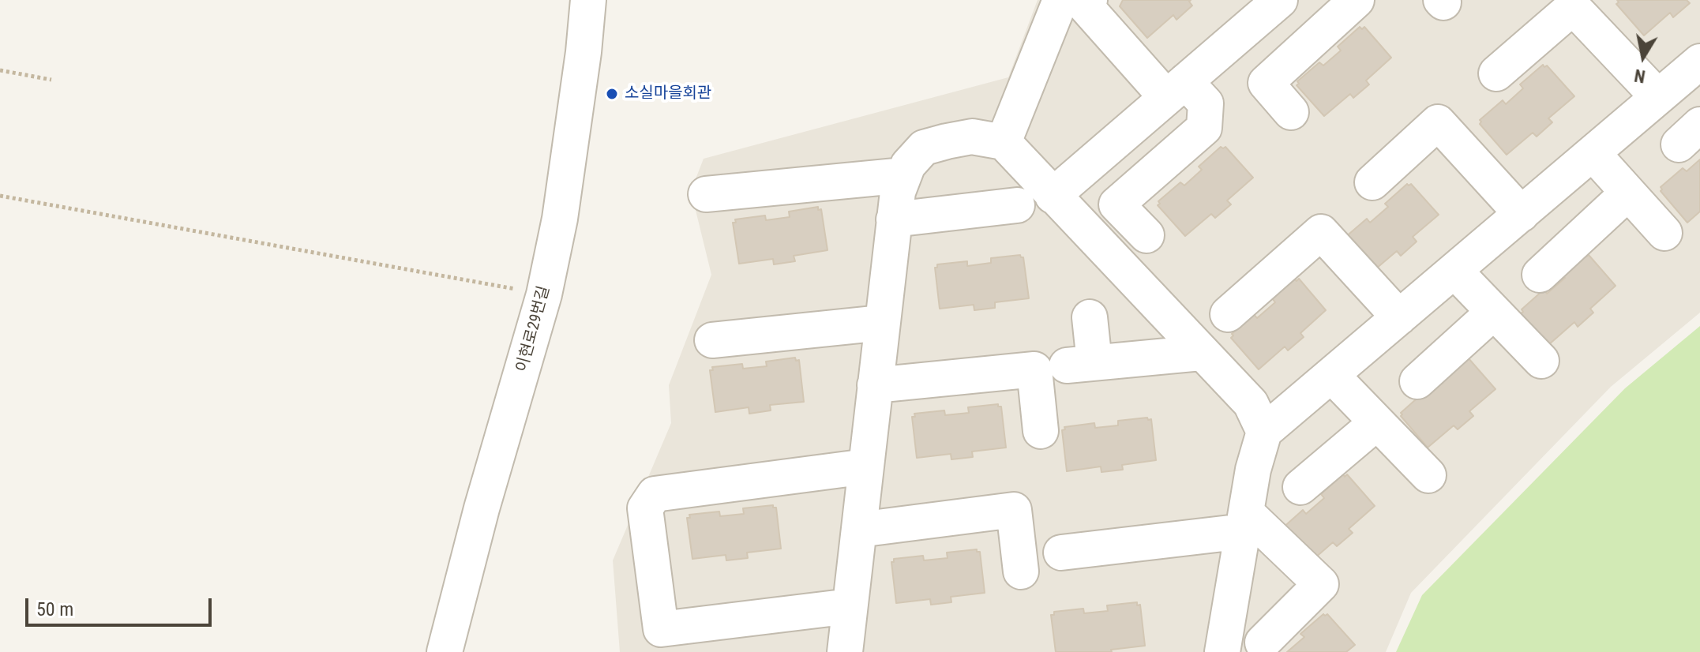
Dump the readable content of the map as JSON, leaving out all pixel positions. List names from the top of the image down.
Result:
{
  "streets": {
    "street": ["이현로29번길"]
  },
  "places": ["소실마을회관"],
  "scale_bar": "50 m",
  "north": "bottom"
}
